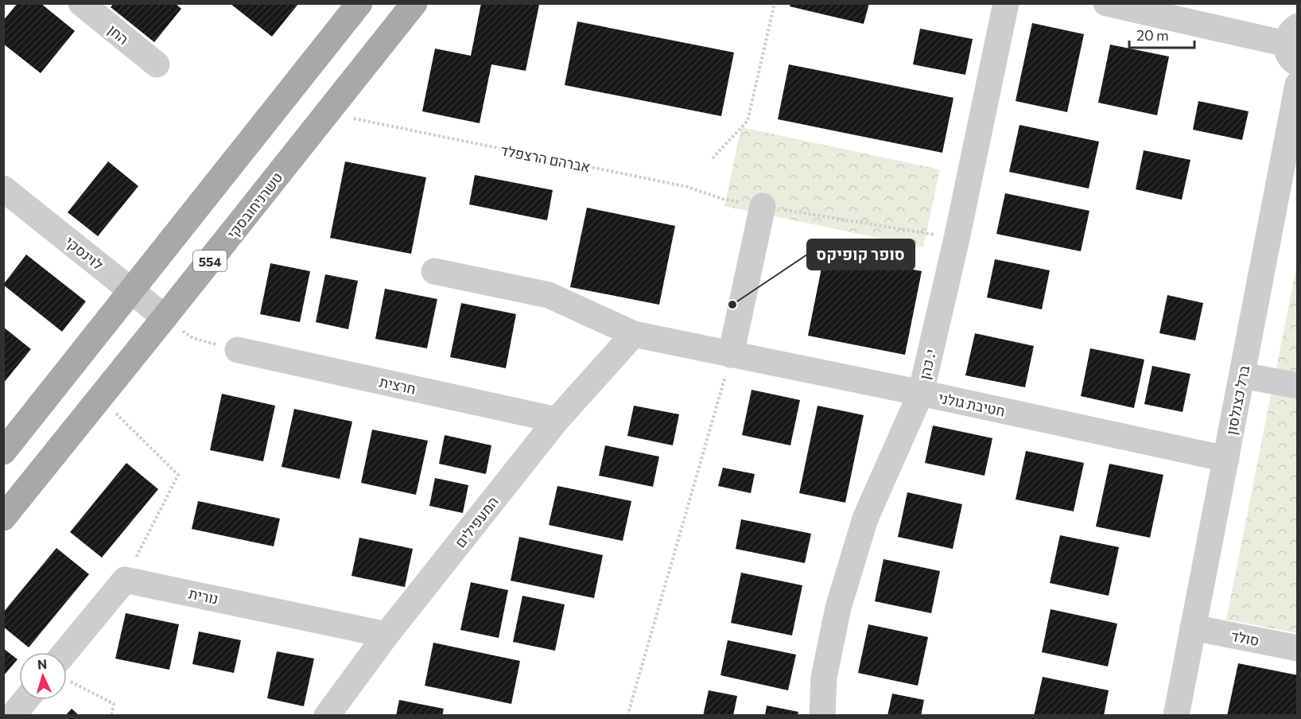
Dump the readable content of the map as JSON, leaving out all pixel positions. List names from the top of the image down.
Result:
{
  "streets": {
    "main road": ["טשרניחובסקי", "554"],
    "street": [
      "החן",
      "לוינסקי",
      "י. כהן",
      "חרצית",
      "ברל כצנלסון",
      "חטיבת גולני",
      "המעפילים",
      "נורית",
      "סולד"
    ],
    "path": ["אברהם הרצפלד"]
  },
  "crossings": [
    ["אברהם הרצפלד", "טשרניחובסקי"],
    ["אברהם הרצפלד", "י. כהן"],
    ["טשרניחובסקי", "לוינסקי"],
    ["י. כהן", "חטיבת גולני"],
    ["חרצית", "המעפילים"],
    ["ברל כצנלסון", "חטיבת גולני"],
    ["ברל כצנלסון", "סולד"],
    ["חטיבת גולני", "המעפילים"],
    ["המעפילים", "נורית"]
  ],
  "places": ["סופר קופיקס"],
  "scale_bar": "20 m",
  "north": "top"
}
